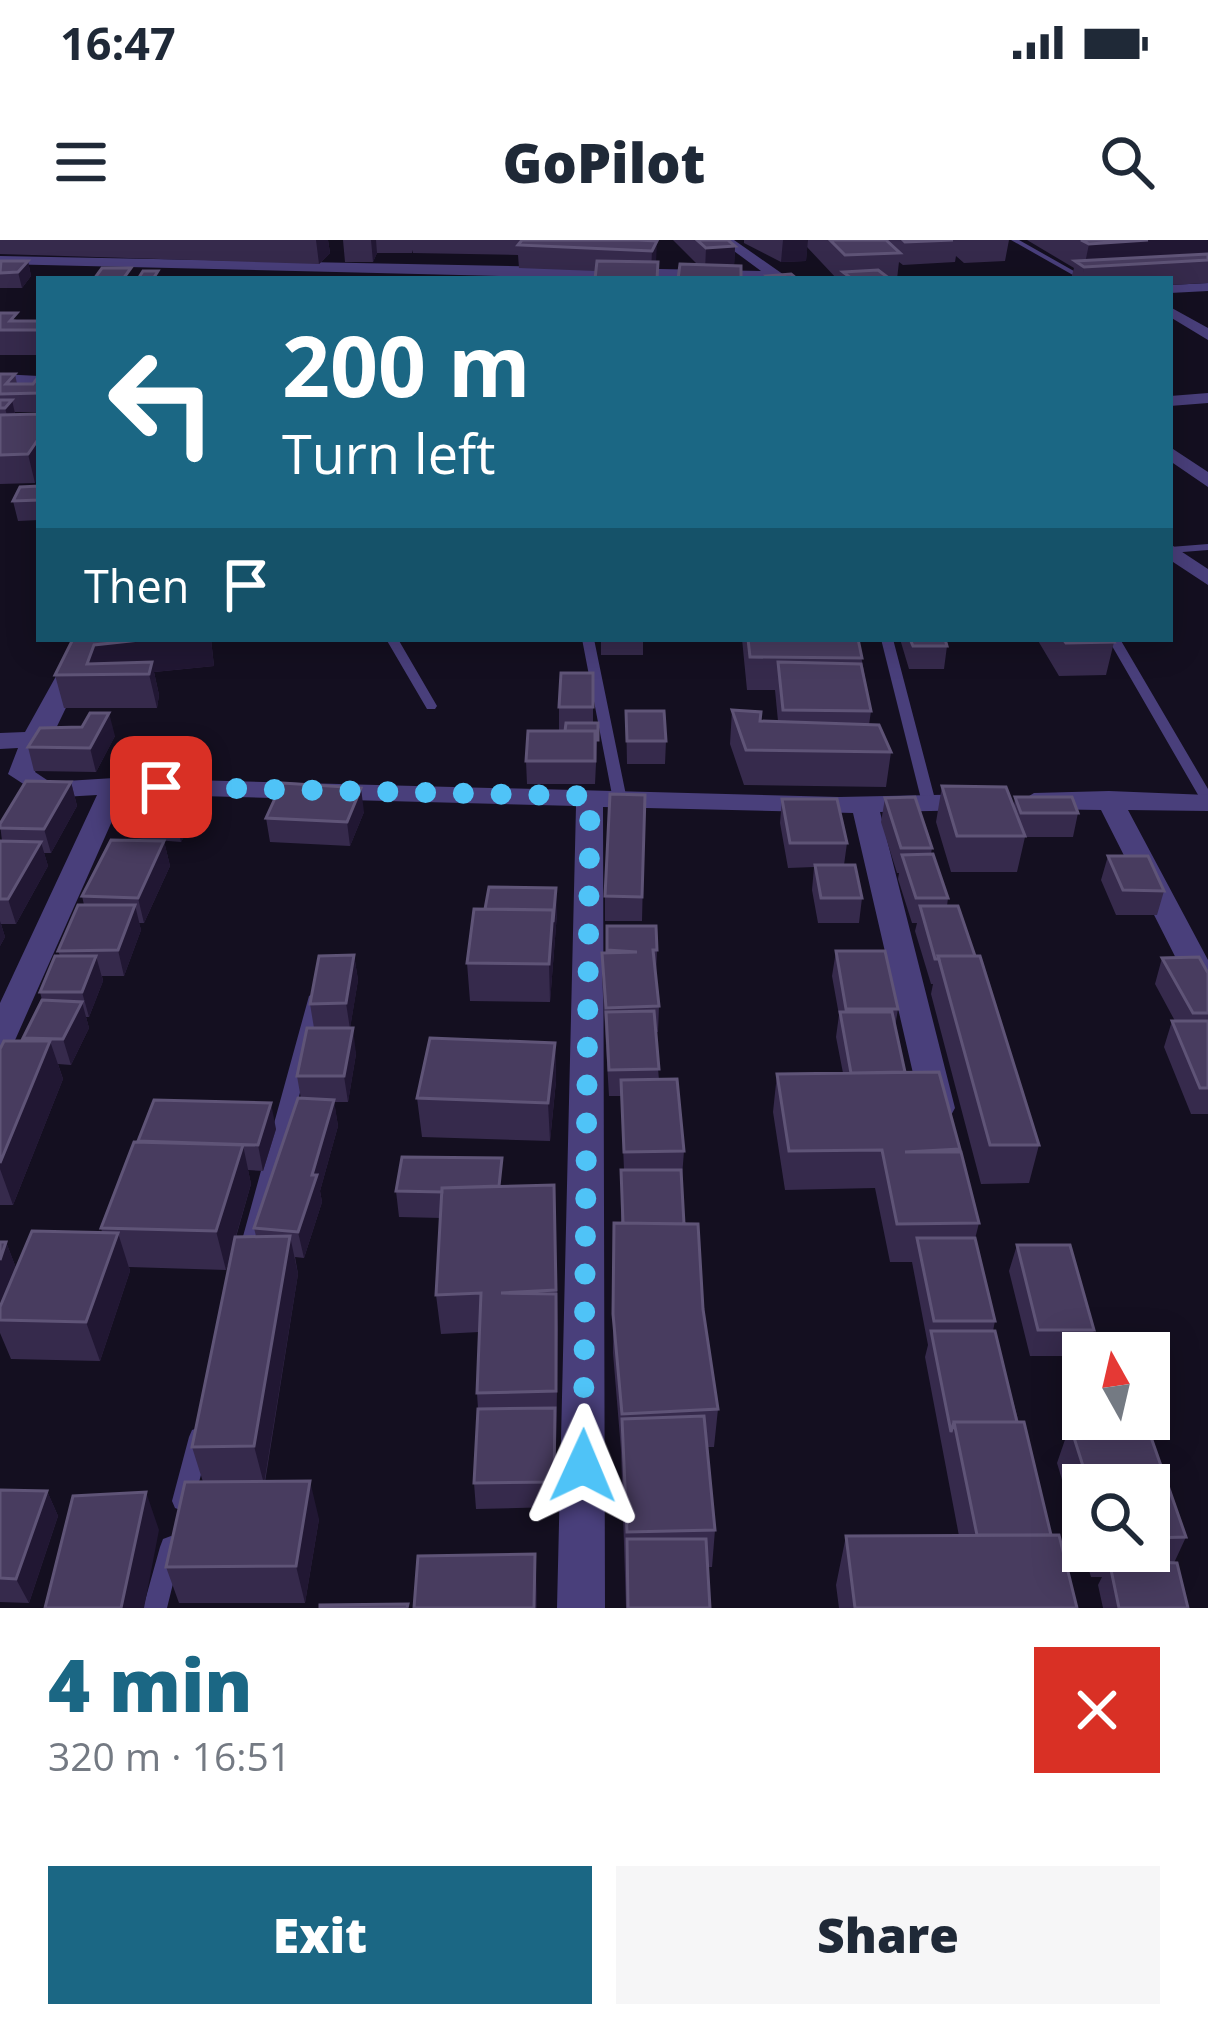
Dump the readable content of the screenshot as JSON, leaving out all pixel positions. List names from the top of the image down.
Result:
{
  "north": "top",
  "page": {
    "status": "16:47",
    "header": "GoPilot",
    "turn": ["200 m", "Turn left"],
    "then": "Then",
    "heading": ["4 min", "320 m · 16:51"],
    "buttons": ["Exit", "Share"]
  }
}
